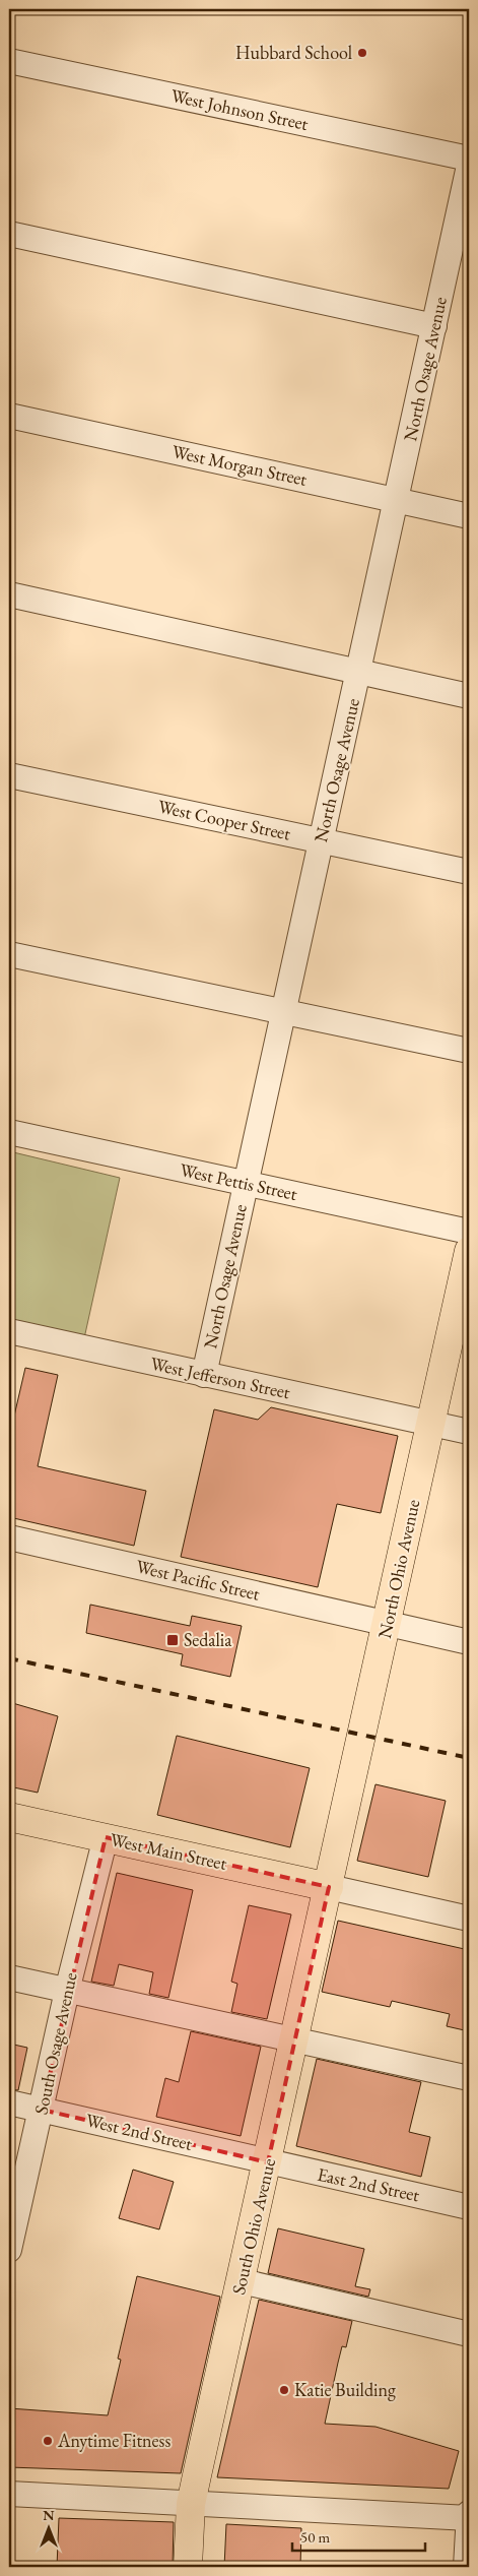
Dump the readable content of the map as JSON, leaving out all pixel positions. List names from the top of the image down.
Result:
{
  "streets": {
    "main road": ["North Ohio Avenue", "West Main Street", "South Ohio Avenue"],
    "street": [
      "West Johnson Street",
      "North Osage Avenue",
      "West Morgan Street",
      "West Cooper Street",
      "West Pettis Street",
      "West Jefferson Street",
      "West Pacific Street",
      "South Osage Avenue",
      "West 2nd Street",
      "East 2nd Street"
    ]
  },
  "crossings": [
    ["North Osage Avenue", "West Morgan Street"],
    ["North Osage Avenue", "West Cooper Street"],
    ["North Osage Avenue", "West Pettis Street"],
    ["North Osage Avenue", "West Jefferson Street"],
    ["West Jefferson Street", "North Ohio Avenue"],
    ["North Ohio Avenue", "West Pacific Street"],
    ["North Ohio Avenue", "West Main Street"],
    ["North Ohio Avenue", "South Ohio Avenue"],
    ["West Main Street", "South Osage Avenue"],
    ["West Main Street", "South Ohio Avenue"],
    ["South Osage Avenue", "West 2nd Street"],
    ["West 2nd Street", "East 2nd Street"],
    ["West 2nd Street", "South Ohio Avenue"],
    ["East 2nd Street", "South Ohio Avenue"]
  ],
  "places": {
    "other": ["Hubbard School", "Katie Building", "Anytime Fitness"],
    "transit": ["Sedalia"]
  },
  "scale_bar": "50 m",
  "north": "top"
}
